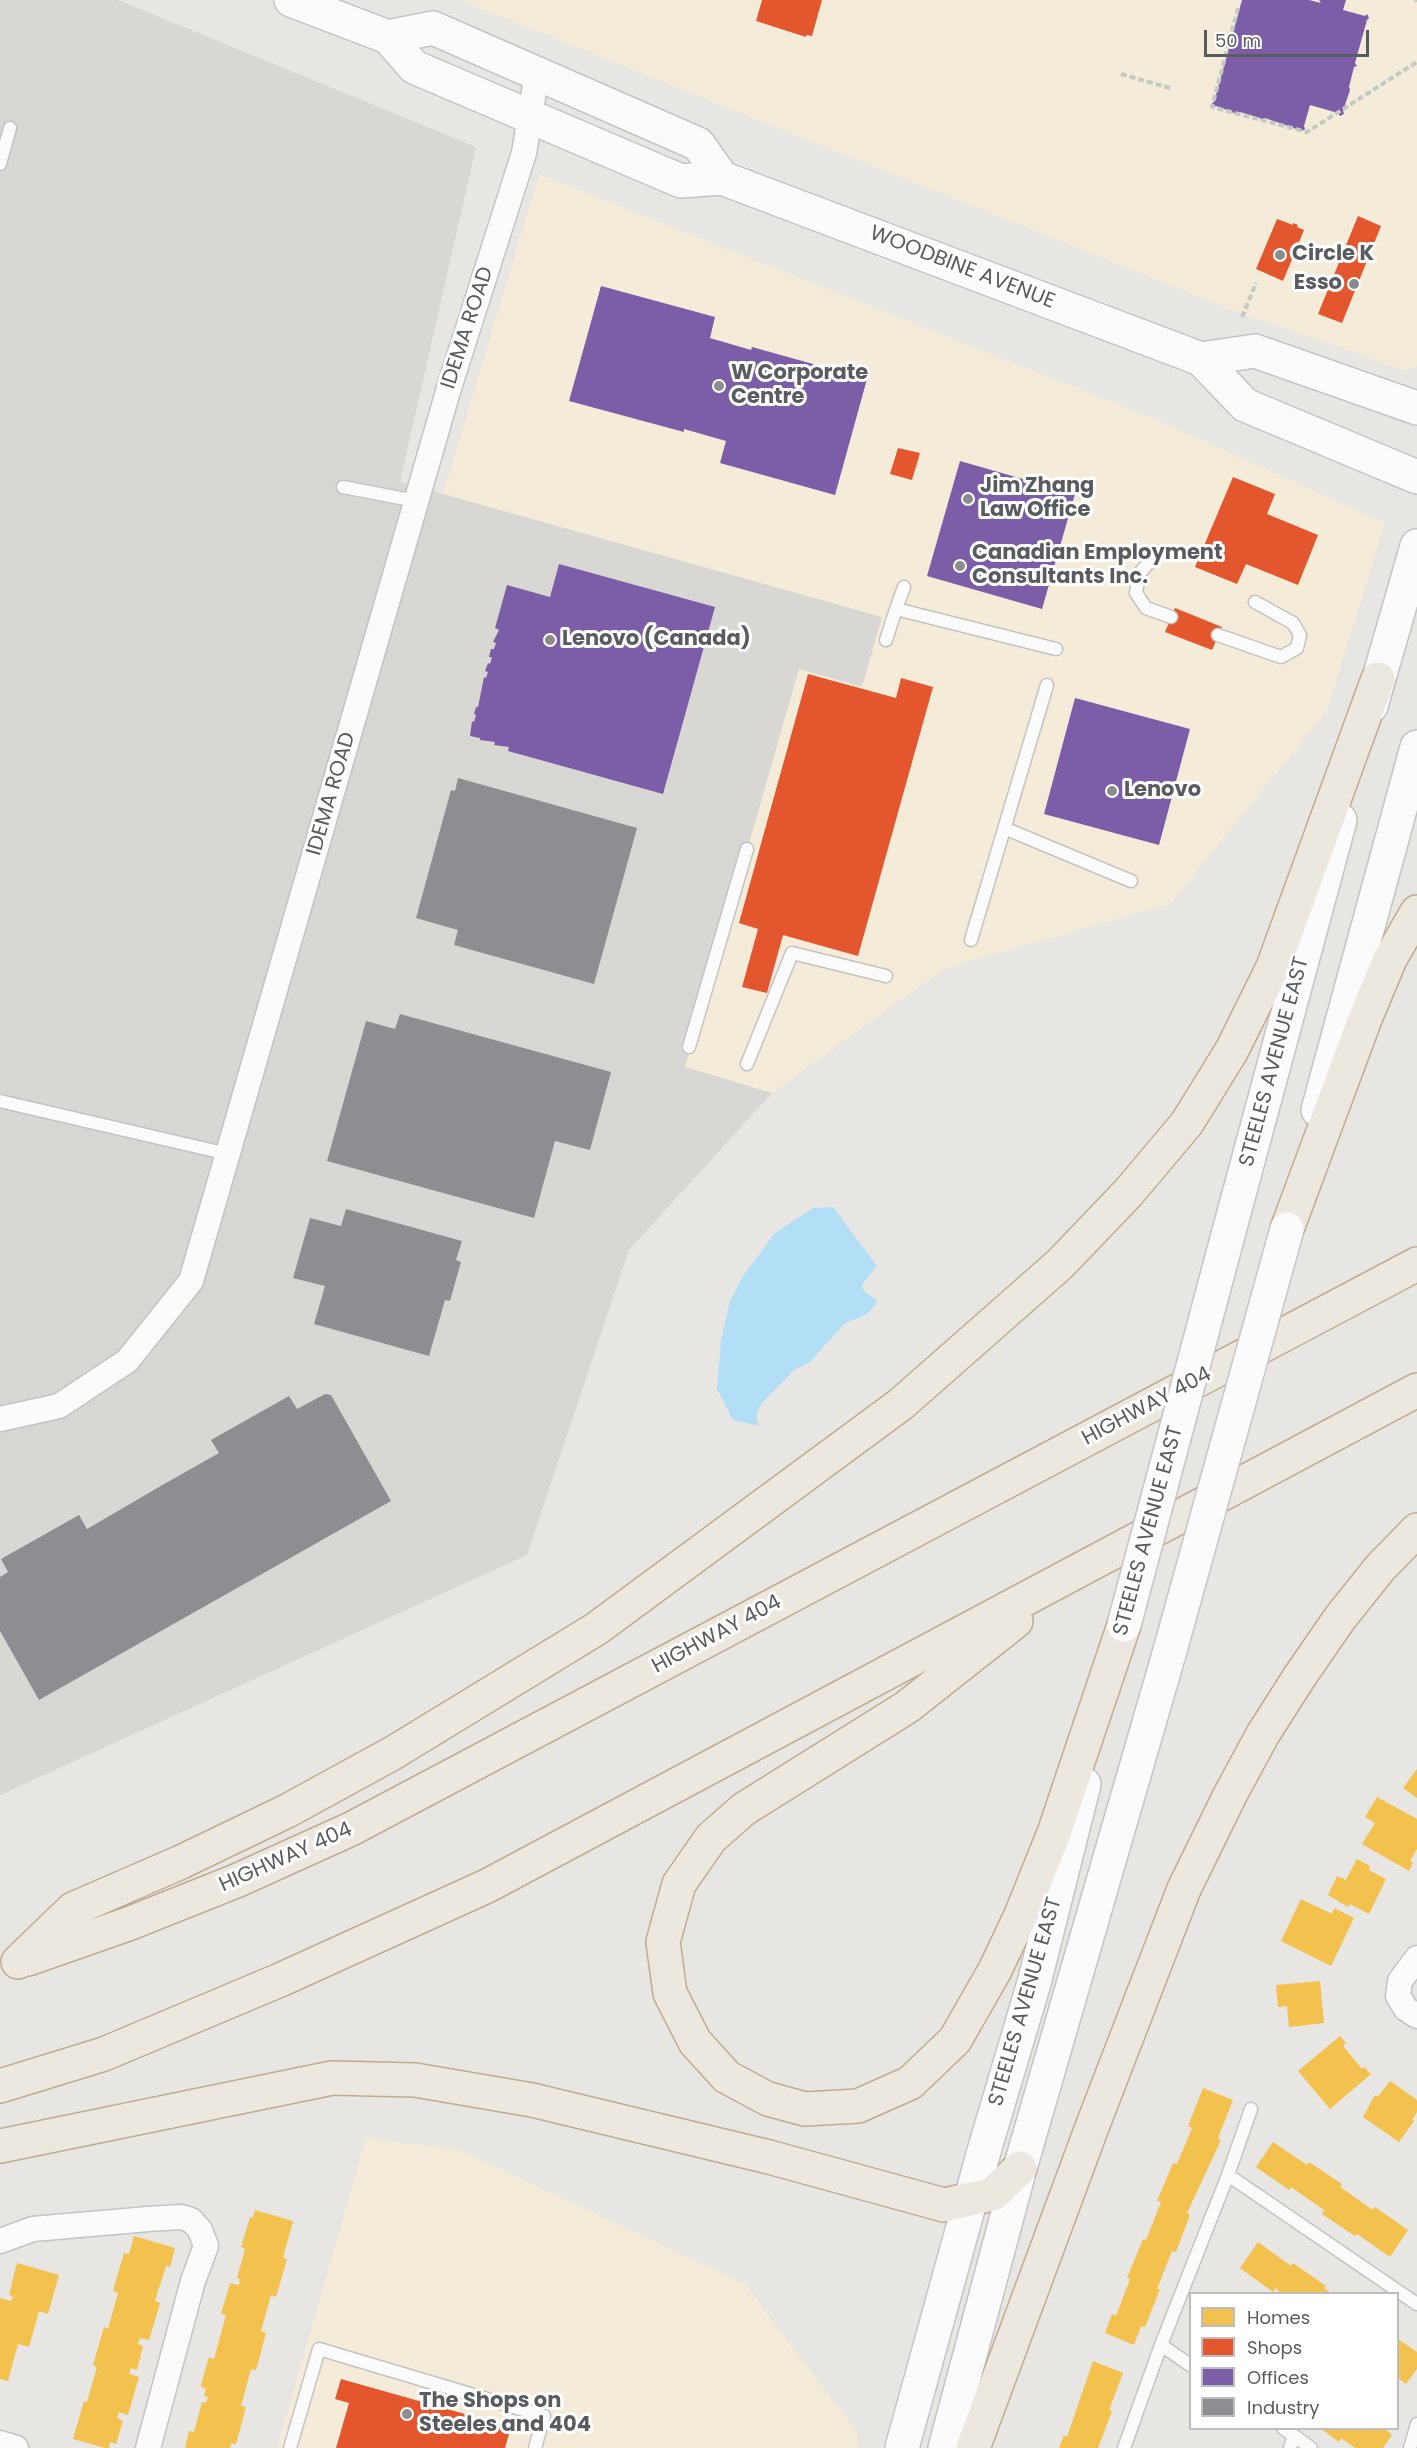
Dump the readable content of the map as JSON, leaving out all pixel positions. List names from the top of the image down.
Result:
{
  "streets": {
    "highway": ["HIGHWAY 404"],
    "main road": ["WOODBINE AVENUE", "STEELES AVENUE EAST"],
    "street": ["IDEMA ROAD"]
  },
  "crossings": [
    ["WOODBINE AVENUE", "IDEMA ROAD"]
  ],
  "places": [
    "Circle K",
    "Esso",
    "W Corporate Centre",
    "Jim Zhang Law Office",
    "Canadian Employment Consultants Inc.",
    "Lenovo (Canada)",
    "Lenovo",
    "The Shops on Steeles and 404"
  ],
  "legend": [
    "Homes",
    "Shops",
    "Offices",
    "Industry"
  ],
  "scale_bar": "50 m"
}
